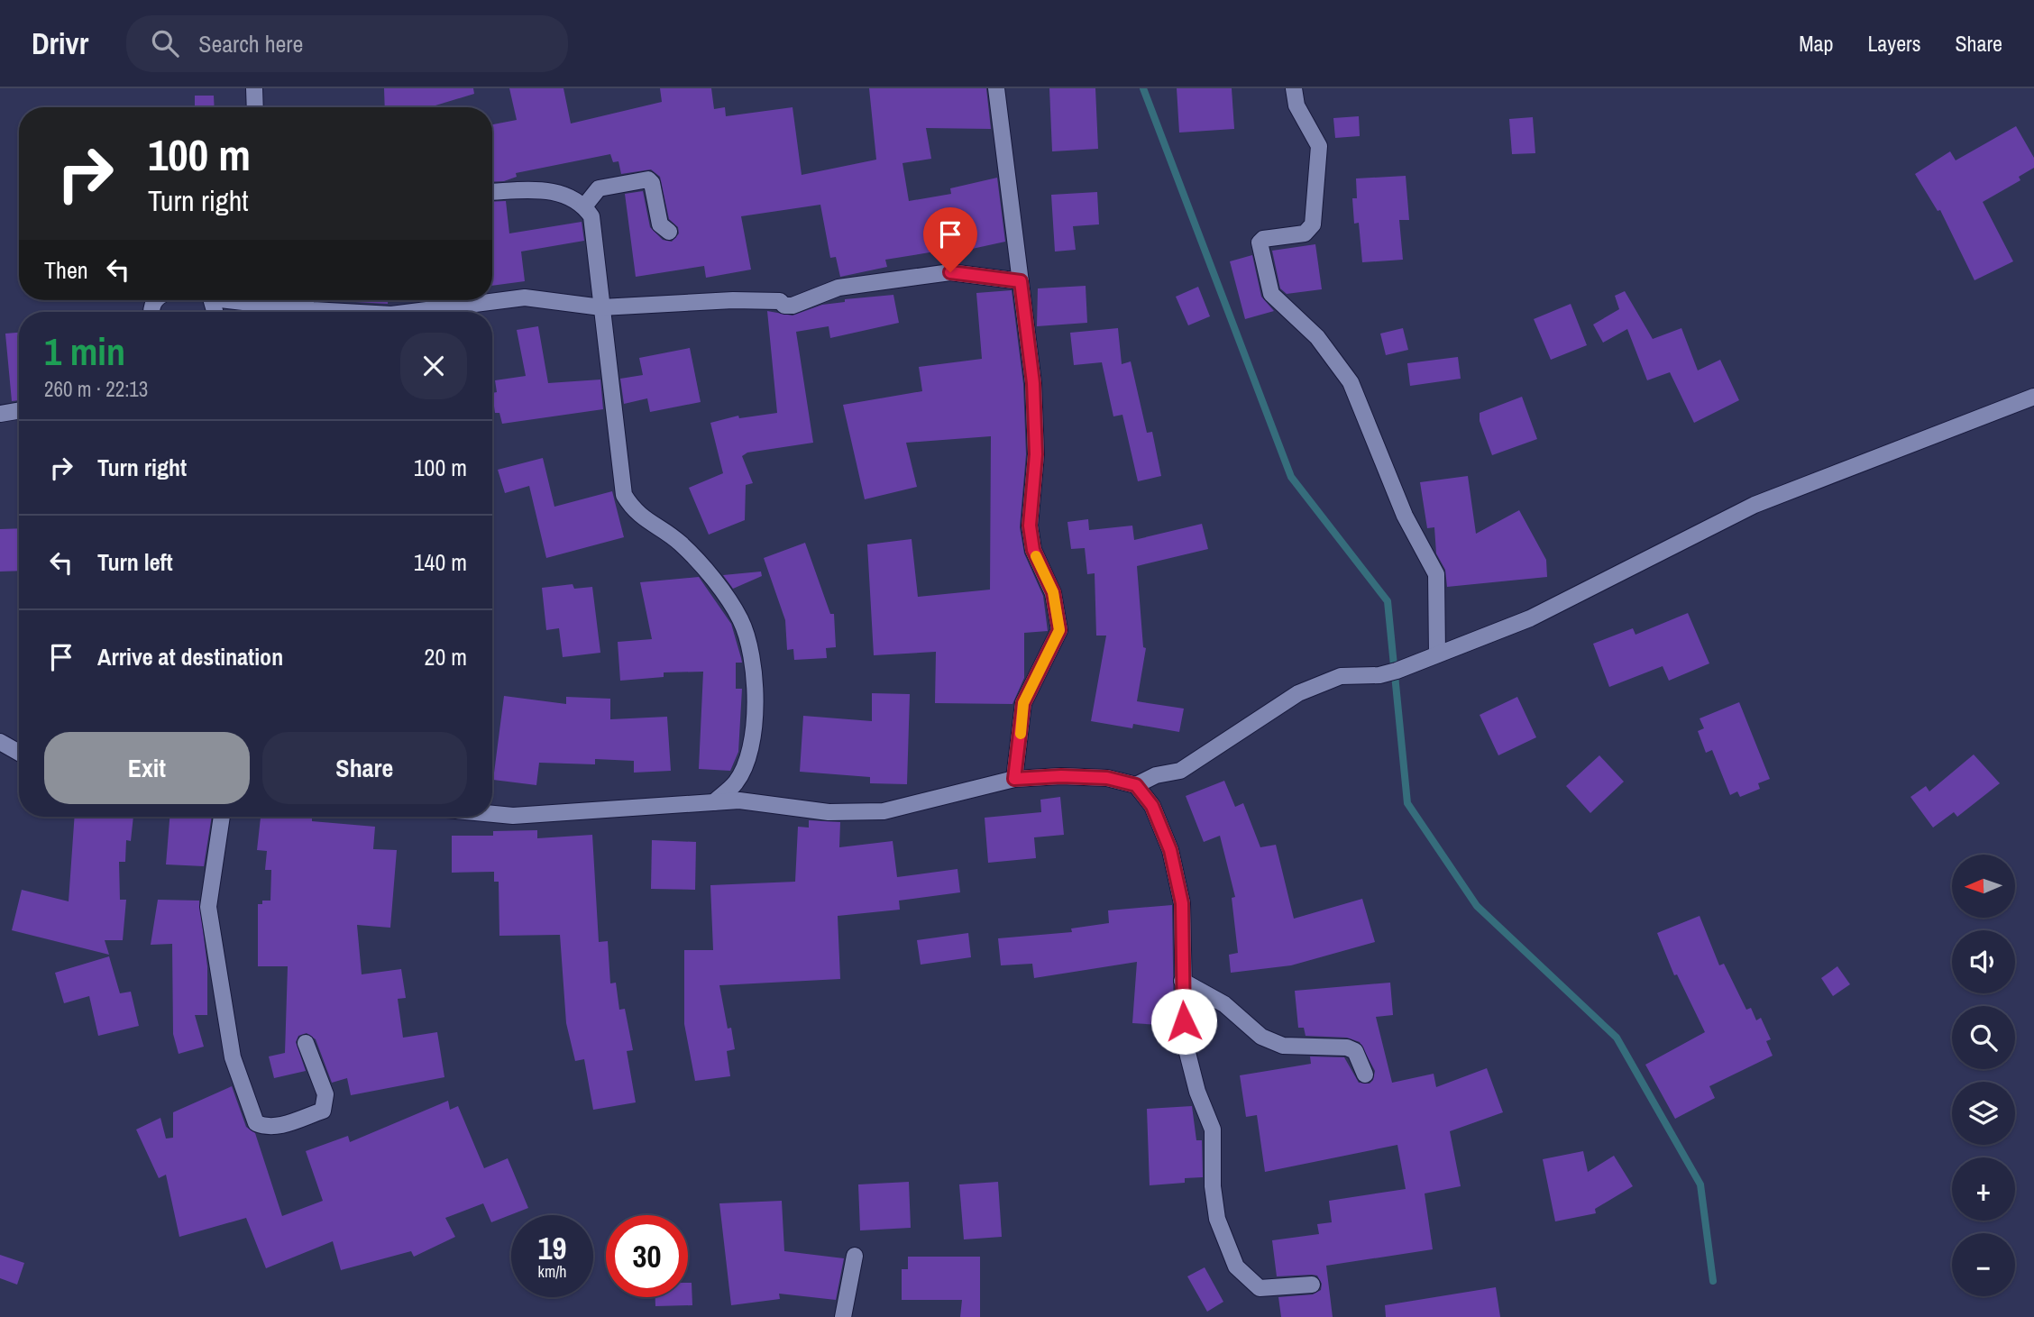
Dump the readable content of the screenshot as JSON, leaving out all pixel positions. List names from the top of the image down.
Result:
{
  "north": "left",
  "page": {
    "header": "Drivr",
    "search": "Search here",
    "nav": ["Map", "Layers", "Share"],
    "turn": ["100 m", "Turn right"],
    "then": "Then",
    "heading": ["1 min", "260 m · 22:13"],
    "list": [
      {
        "name": "Turn right",
        "value": "100 m"
      },
      {
        "name": "Turn left",
        "value": "140 m"
      },
      {
        "name": "Arrive at destination",
        "value": "20 m"
      }
    ],
    "buttons": ["Exit", "Share"],
    "map_buttons": ["+", "−"],
    "speed": "19 km/h",
    "limit": "30"
  }
}
